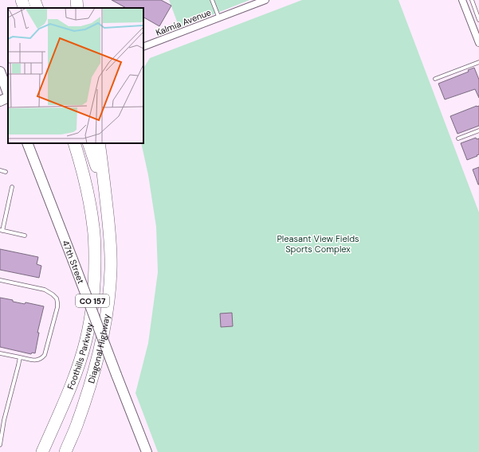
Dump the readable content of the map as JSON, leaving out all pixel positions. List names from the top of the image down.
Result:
{
  "streets": {
    "highway": ["CO 157", "Diagonal Highway", "Foothills Parkway"],
    "street": ["Kalmia Avenue", "47th Street"]
  },
  "parks": ["Pleasant View Fields Sports Complex"]
}
